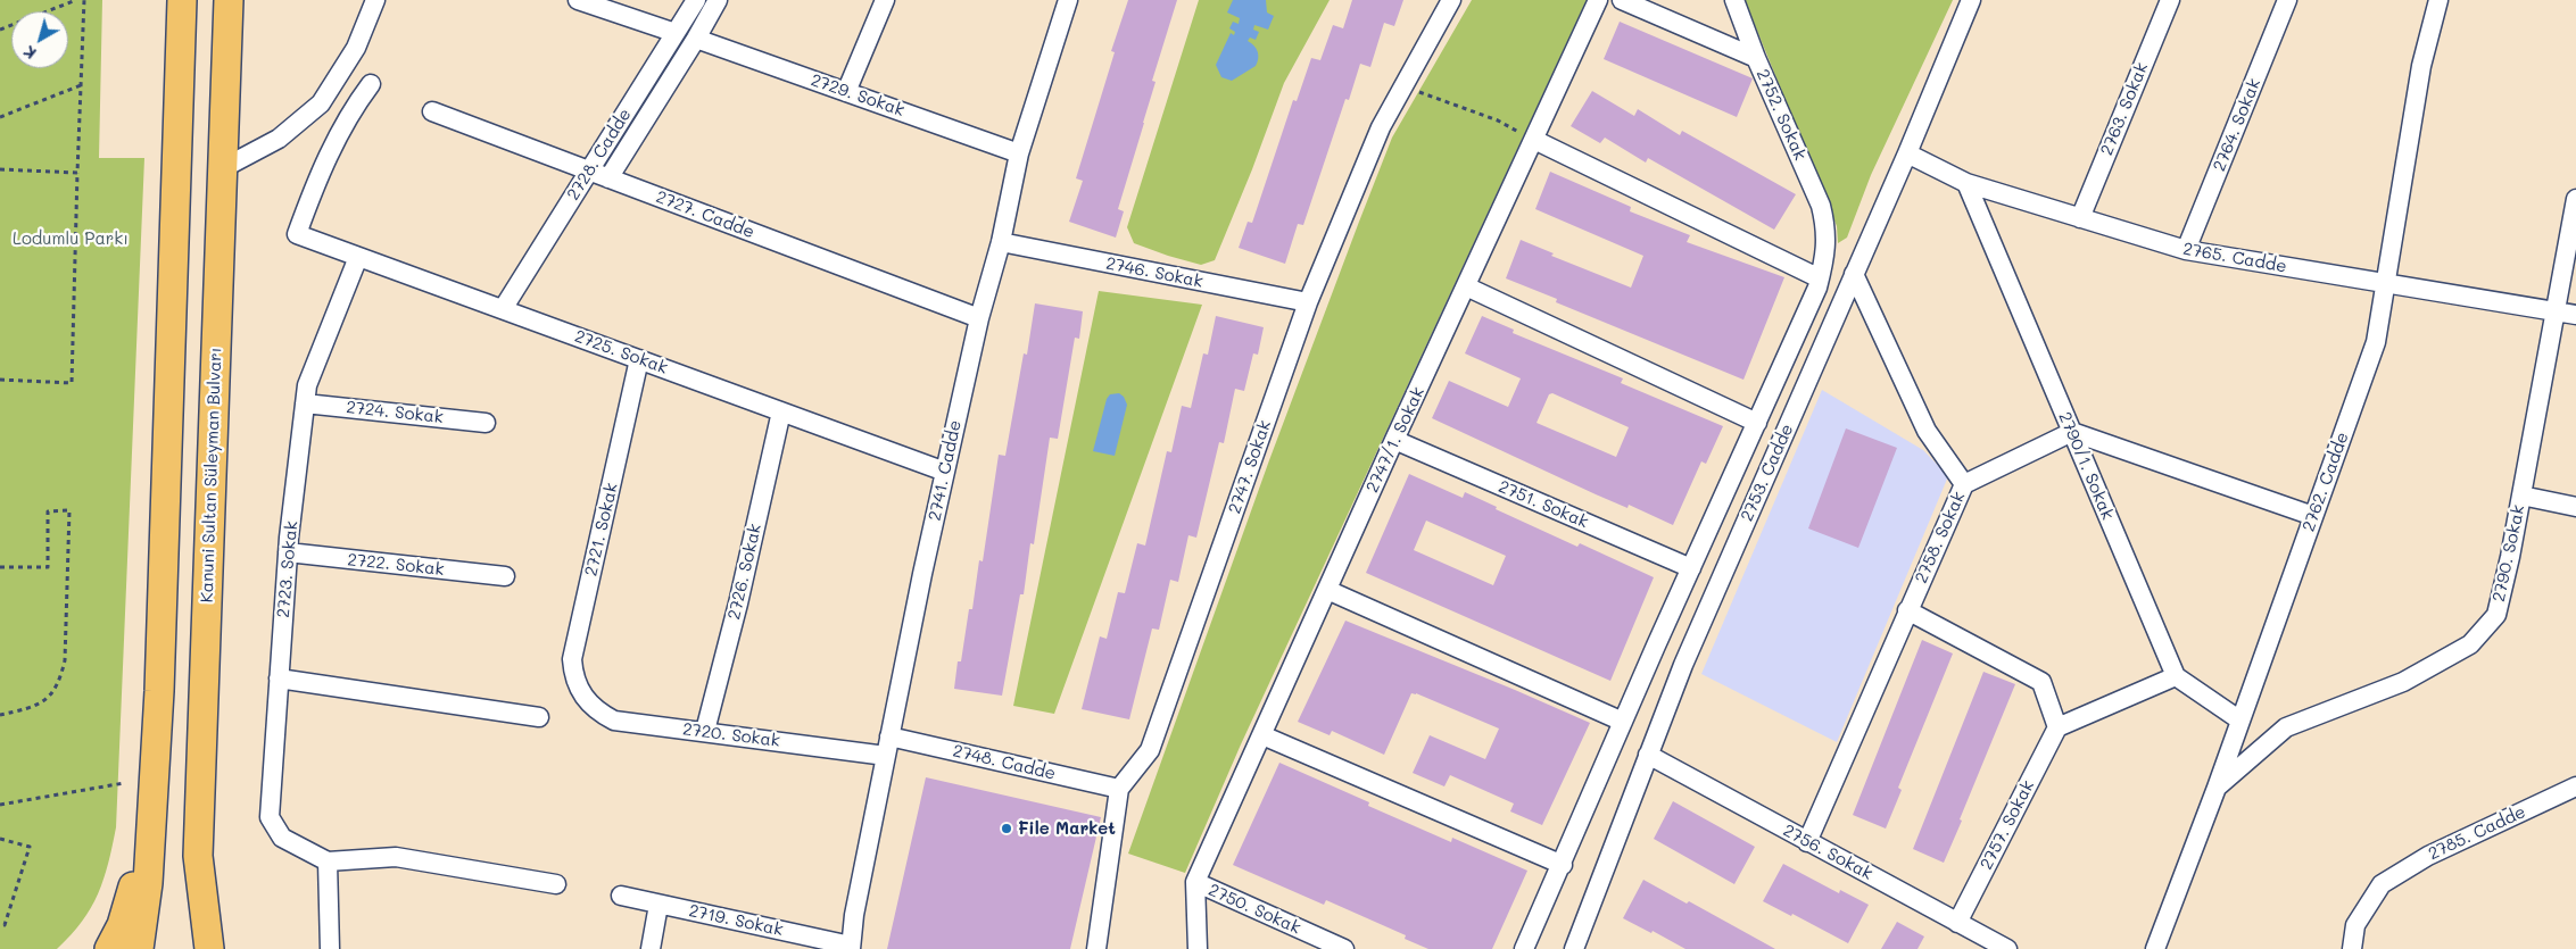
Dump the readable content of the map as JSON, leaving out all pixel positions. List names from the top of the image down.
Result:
{
  "streets": {
    "main road": ["Kanuni Sultan Süleyman Bulvarı"],
    "street": [
      "2729. Sokak",
      "2763. Sokak",
      "2752. Sokak",
      "2764. Sokak",
      "2728. Cadde",
      "2727. Cadde",
      "2765. Cadde",
      "2746. Sokak",
      "2725. Sokak",
      "2724. Sokak",
      "2747/1. Sokak",
      "2790/1. Sokak",
      "2747. Sokak",
      "2741. Cadde",
      "2753. Cadde",
      "2762. Cadde",
      "2751. Sokak",
      "2721. Sokak",
      "2758. Sokak",
      "2790. Sokak",
      "2722. Sokak",
      "2723. Sokak",
      "2726. Sokak",
      "2720. Sokak",
      "2748. Cadde",
      "2757. Sokak",
      "2785. Cadde",
      "2756. Sokak",
      "2750. Sokak",
      "2719. Sokak"
    ]
  },
  "crossings": [
    ["2729. Sokak", "2741. Cadde"],
    ["2763. Sokak", "2765. Cadde"],
    ["2764. Sokak", "2765. Cadde"],
    ["2728. Cadde", "2727. Cadde"],
    ["2728. Cadde", "2725. Sokak"],
    ["2727. Cadde", "2741. Cadde"],
    ["2765. Cadde", "2790/1. Sokak"],
    ["2765. Cadde", "2753. Cadde"],
    ["2765. Cadde", "2762. Cadde"],
    ["2765. Cadde", "2790. Sokak"],
    ["2746. Sokak", "2747. Sokak"],
    ["2746. Sokak", "2741. Cadde"],
    ["2725. Sokak", "2741. Cadde"],
    ["2725. Sokak", "2721. Sokak"],
    ["2725. Sokak", "2723. Sokak"],
    ["2725. Sokak", "2726. Sokak"],
    ["2724. Sokak", "2723. Sokak"],
    ["2747/1. Sokak", "2751. Sokak"],
    ["2747/1. Sokak", "2750. Sokak"],
    ["2790/1. Sokak", "2758. Sokak"],
    ["2747. Sokak", "2748. Cadde"],
    ["2741. Cadde", "2720. Sokak"],
    ["2741. Cadde", "2748. Cadde"],
    ["2741. Cadde", "2719. Sokak"],
    ["2753. Cadde", "2756. Sokak"],
    ["2762. Cadde", "2790. Sokak"],
    ["2721. Sokak", "2720. Sokak"],
    ["2758. Sokak", "2756. Sokak"],
    ["2722. Sokak", "2723. Sokak"],
    ["2726. Sokak", "2720. Sokak"],
    ["2757. Sokak", "2756. Sokak"]
  ],
  "parks": ["Lodumlu Parkı"],
  "places": ["File Market"],
  "north": "bottom left"
}
